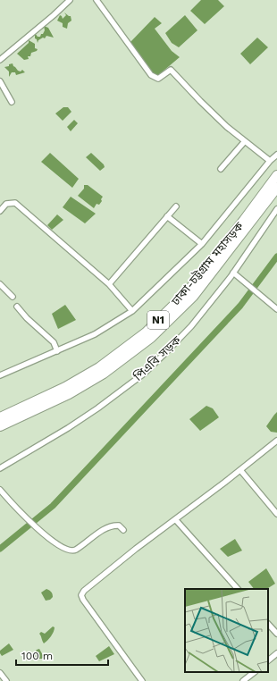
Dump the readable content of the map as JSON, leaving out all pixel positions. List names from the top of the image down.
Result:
{
  "streets": {
    "highway": ["ঢাকা-চট্টগ্রাম মহাসড়ক", "N1"],
    "street": ["পিএবি সড়ক"]
  },
  "scale_bar": "100 m"
}
